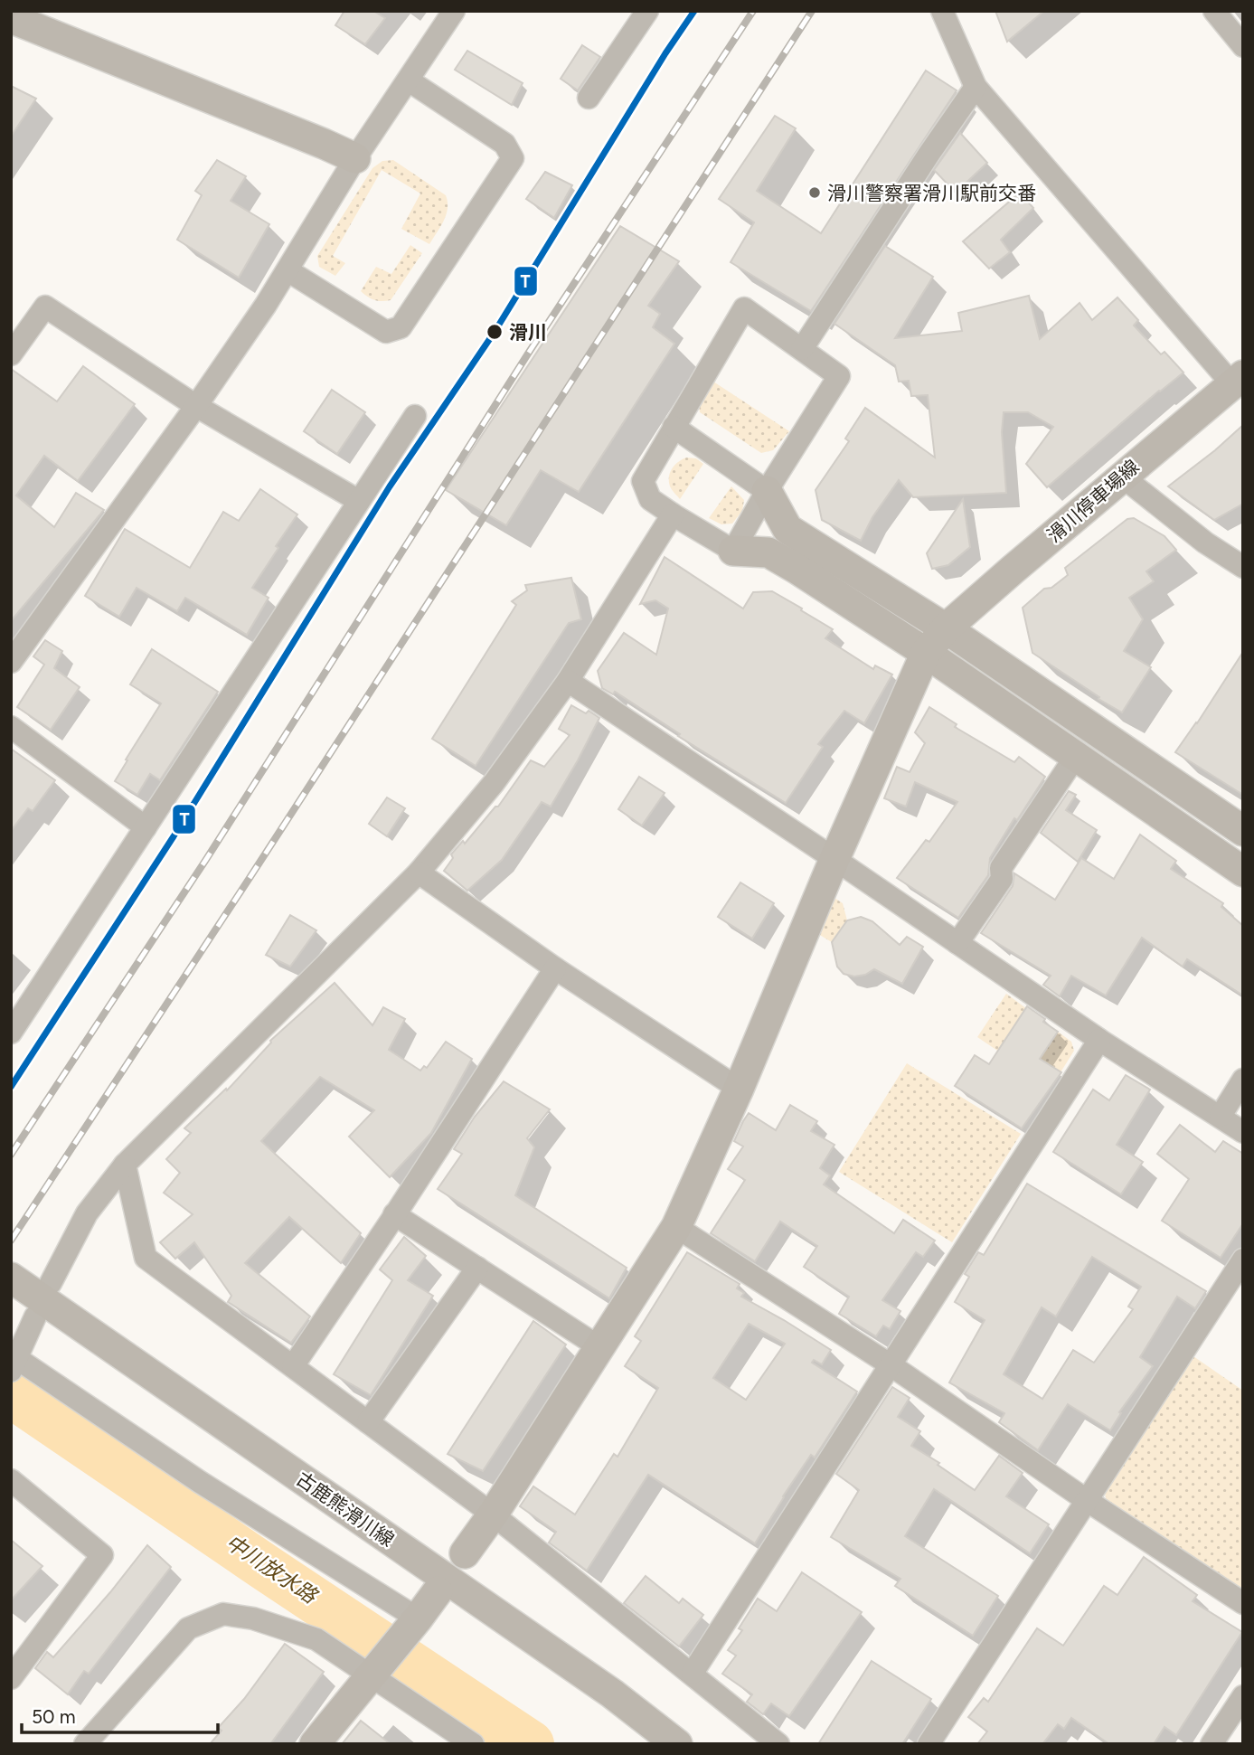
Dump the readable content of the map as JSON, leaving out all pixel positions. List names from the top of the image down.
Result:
{
  "streets": {
    "street": ["滑川停車場線", "古鹿熊滑川線"]
  },
  "water": ["中川放水路"],
  "places": ["滑川警察署滑川駅前交番", "滑川"],
  "lines": ["transit line T"],
  "scale_bar": "50 m"
}
